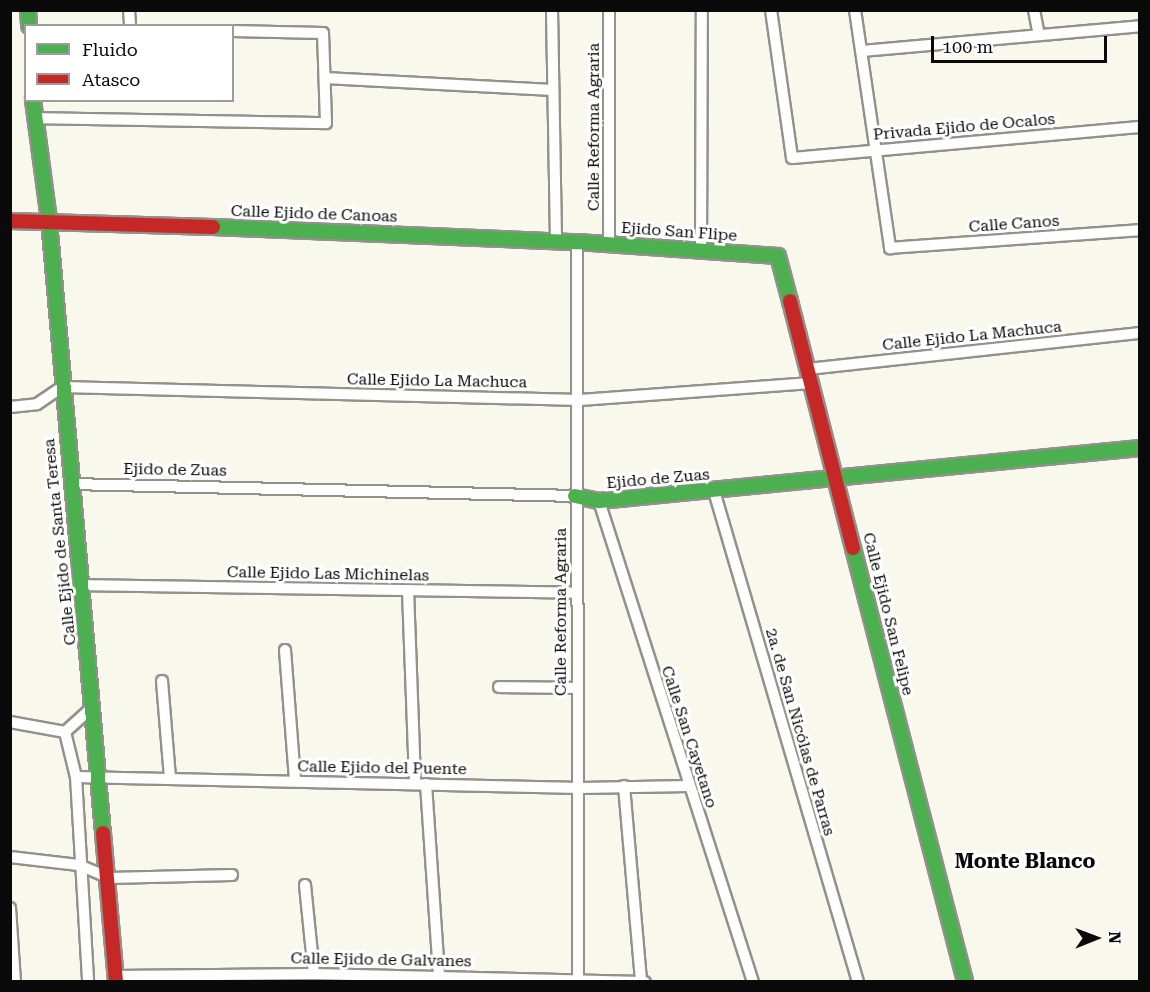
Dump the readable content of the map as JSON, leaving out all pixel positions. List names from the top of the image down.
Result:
{
  "streets": {
    "street": [
      "Calle Reforma Agraria",
      "Privada Ejido de Ocalos",
      "Calle Ejido de Canoas",
      "Calle Canos",
      "Ejido San Flipe",
      "Calle Ejido La Machuca",
      "Ejido de Zuas",
      "Calle Ejido de Santa Teresa",
      "Calle Ejido Las Michinelas",
      "Calle Ejido San Felipe",
      "2a. de San Nicólas de Parras",
      "Calle San Cayetano",
      "Calle Ejido del Puente",
      "Calle Ejido de Galvanes"
    ]
  },
  "crossings": [
    ["Calle Reforma Agraria", "Calle Ejido de Canoas"],
    ["Calle Reforma Agraria", "Ejido San Flipe"],
    ["Calle Reforma Agraria", "Calle Ejido La Machuca"],
    ["Calle Reforma Agraria", "Ejido de Zuas"],
    ["Calle Reforma Agraria", "Calle Ejido Las Michinelas"],
    ["Calle Reforma Agraria", "Calle Ejido del Puente"],
    ["Calle Reforma Agraria", "Calle Ejido de Galvanes"],
    ["Privada Ejido de Ocalos", "Calle Canos"],
    ["Calle Ejido de Canoas", "Ejido San Flipe"],
    ["Calle Ejido de Canoas", "Calle Ejido de Santa Teresa"],
    ["Ejido San Flipe", "Calle Ejido San Felipe"],
    ["Calle Ejido La Machuca", "Calle Ejido de Santa Teresa"],
    ["Calle Ejido La Machuca", "Calle Ejido San Felipe"],
    ["Ejido de Zuas", "Calle Ejido de Santa Teresa"],
    ["Ejido de Zuas", "Calle Ejido San Felipe"],
    ["Ejido de Zuas", "2a. de San Nicólas de Parras"],
    ["Ejido de Zuas", "Calle San Cayetano"],
    ["Calle Ejido de Santa Teresa", "Calle Ejido Las Michinelas"],
    ["Calle Ejido de Santa Teresa", "Calle Ejido del Puente"],
    ["Calle Ejido de Santa Teresa", "Calle Ejido de Galvanes"],
    ["Calle San Cayetano", "Calle Ejido del Puente"]
  ],
  "districts": ["Monte Blanco"],
  "legend": ["Fluido", "Atasco"],
  "scale_bar": "100 m",
  "north": "right"
}
